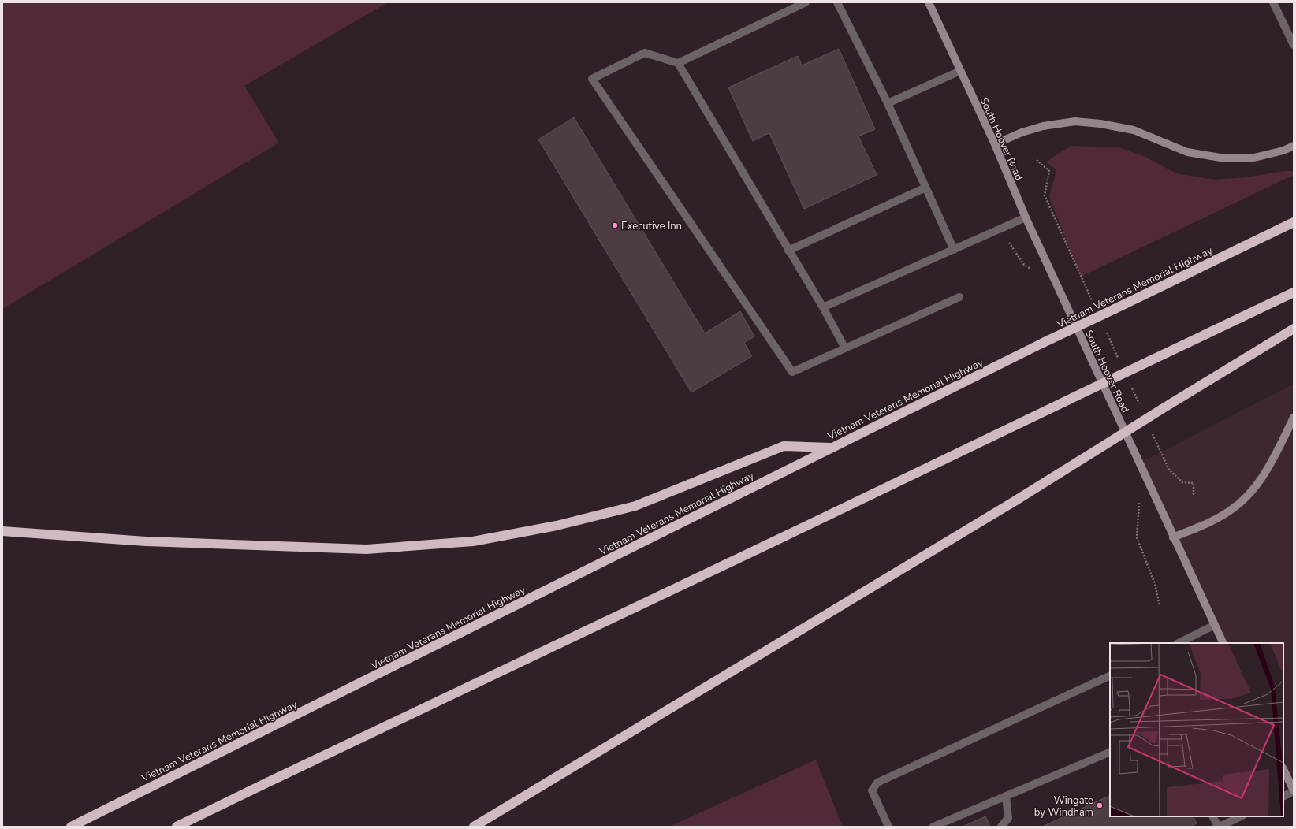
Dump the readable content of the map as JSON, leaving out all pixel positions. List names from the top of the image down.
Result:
{
  "streets": {
    "highway": ["Vietnam Veterans Memorial Highway"],
    "street": ["South Hoover Road"]
  },
  "places": ["Executive Inn", "Wingate by Windham"]
}
